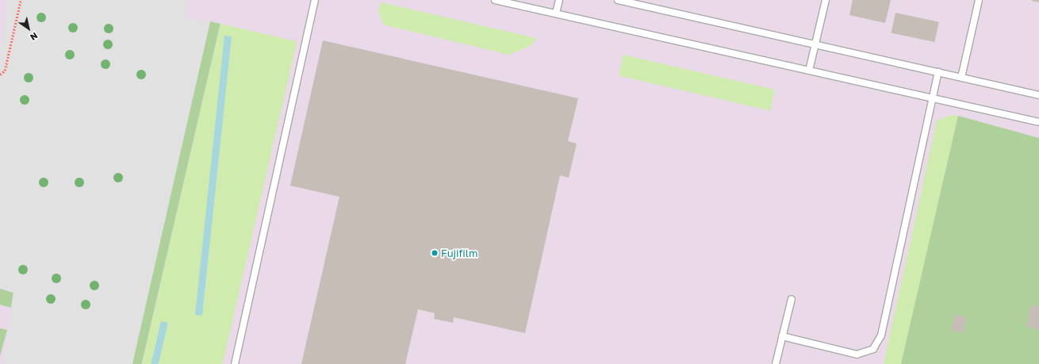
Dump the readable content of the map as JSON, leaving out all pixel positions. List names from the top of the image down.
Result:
{
  "places": ["Fujifilm"],
  "north": "bottom right"
}
